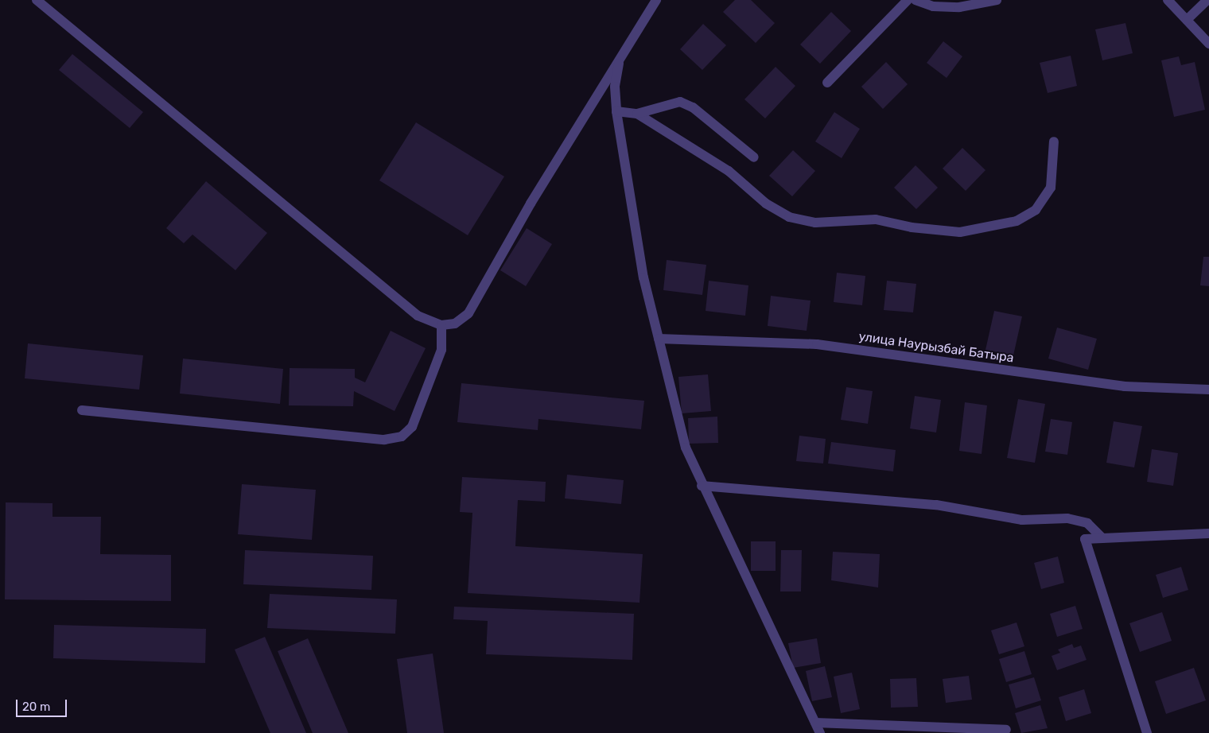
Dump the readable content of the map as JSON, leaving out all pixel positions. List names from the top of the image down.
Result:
{
  "streets": {
    "street": ["улица Наурызбай Батыра"]
  },
  "scale_bar": "20 m"
}
